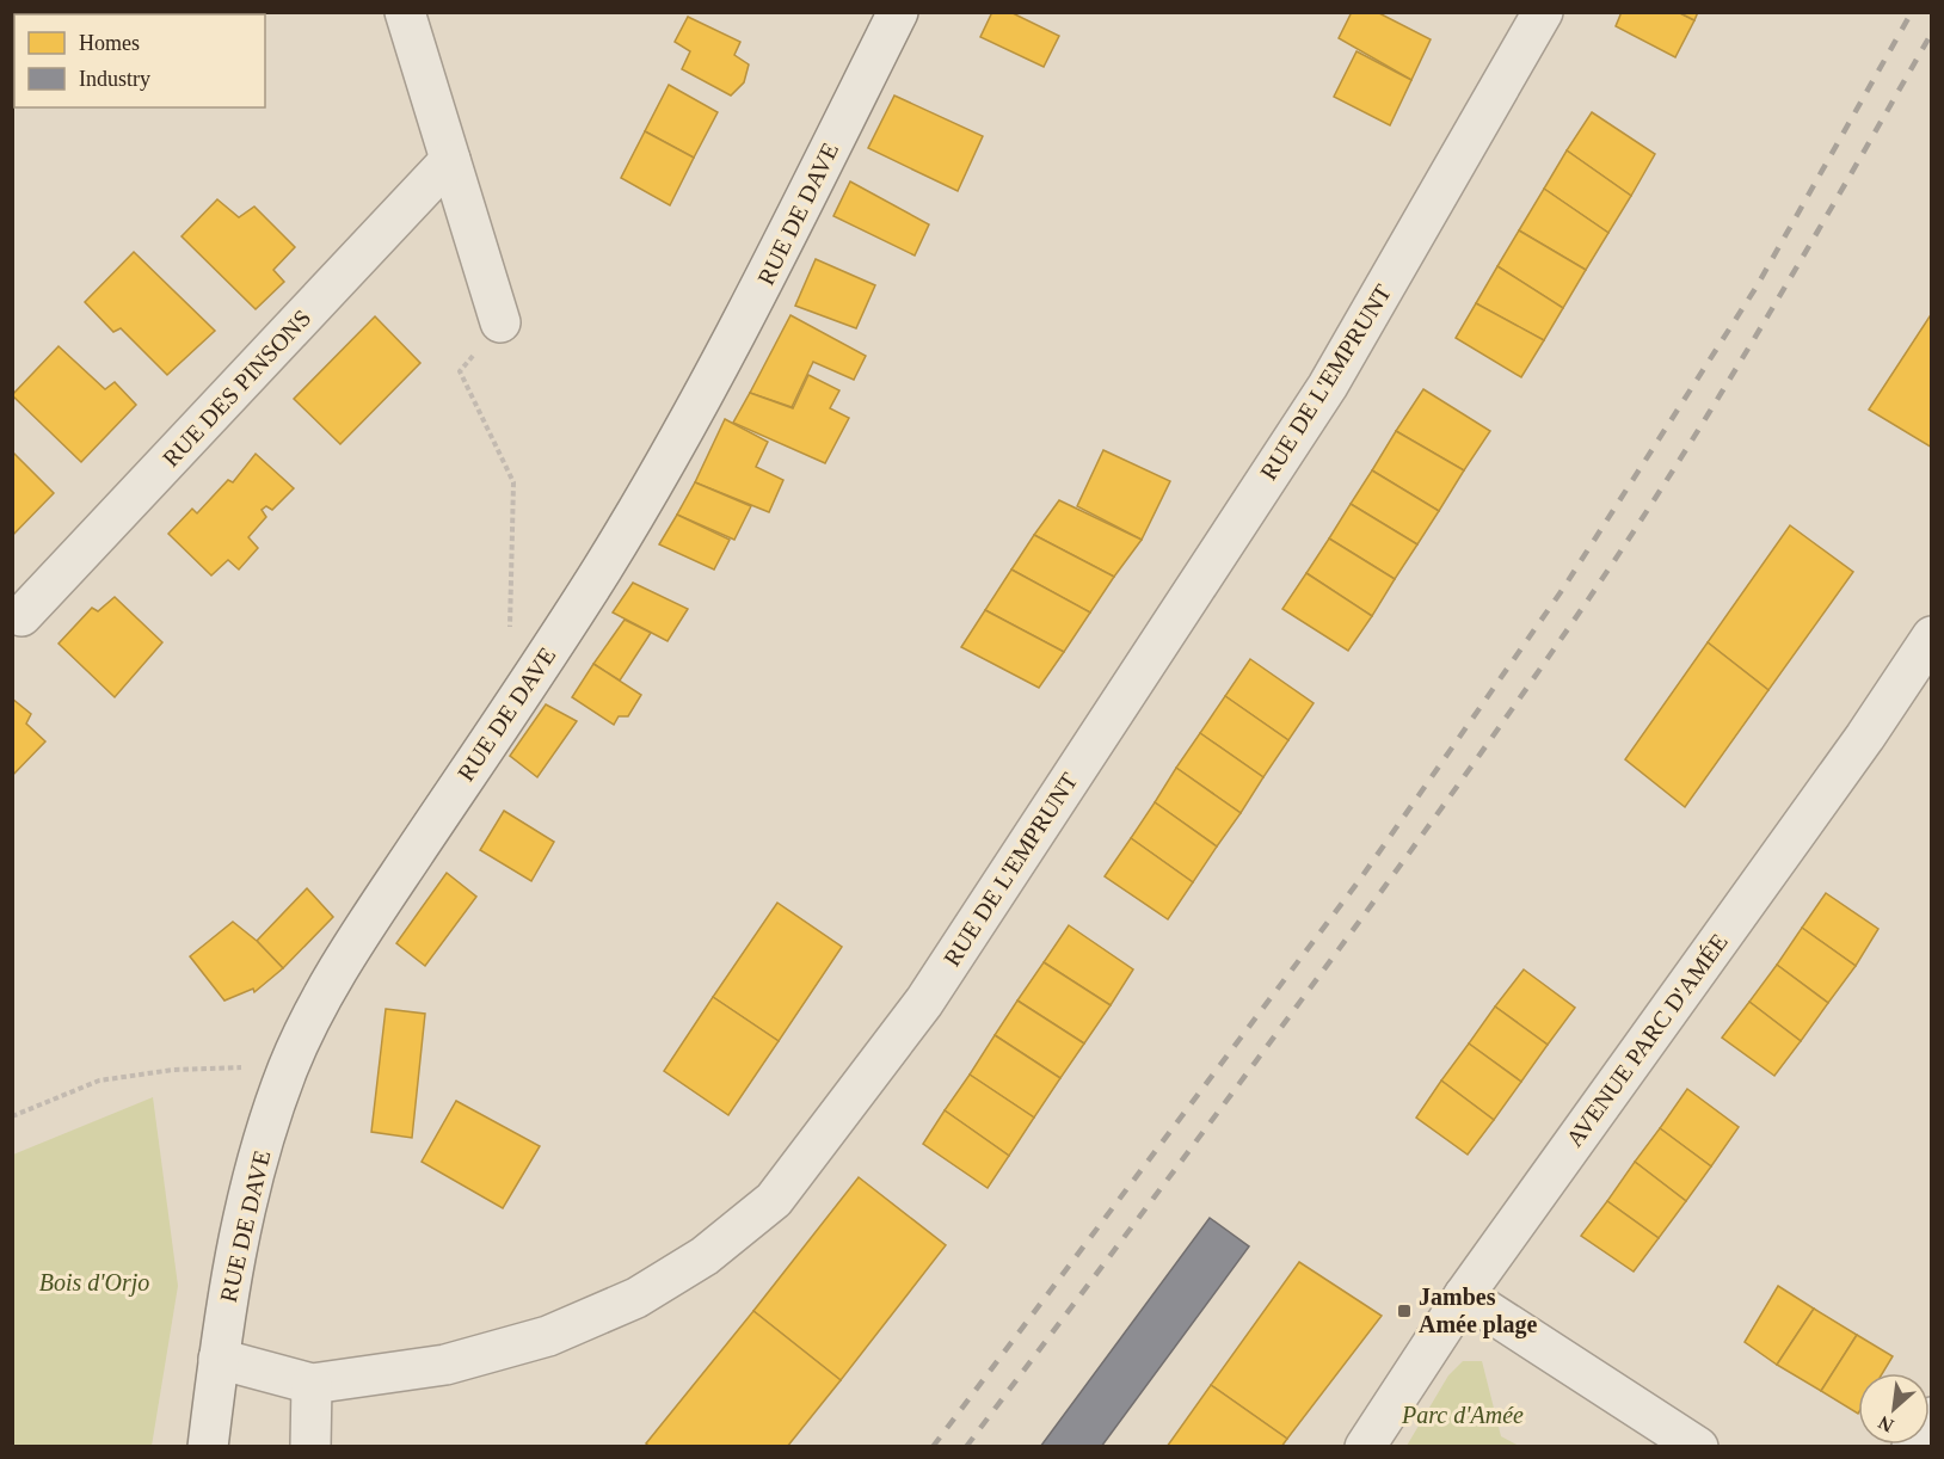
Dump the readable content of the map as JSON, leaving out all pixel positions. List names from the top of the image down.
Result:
{
  "streets": {
    "street": [
      "RUE DE DAVE",
      "RUE DE L'EMPRUNT",
      "RUE DES PINSONS",
      "AVENUE PARC D'AMÉE"
    ]
  },
  "crossings": [
    ["RUE DE DAVE", "RUE DE L'EMPRUNT"]
  ],
  "parks": ["Bois d'Orjo", "Parc d'Amée"],
  "places": {
    "transit": ["Jambes Amée plage"]
  },
  "legend": ["Homes", "Industry"],
  "north": "bottom left"
}
